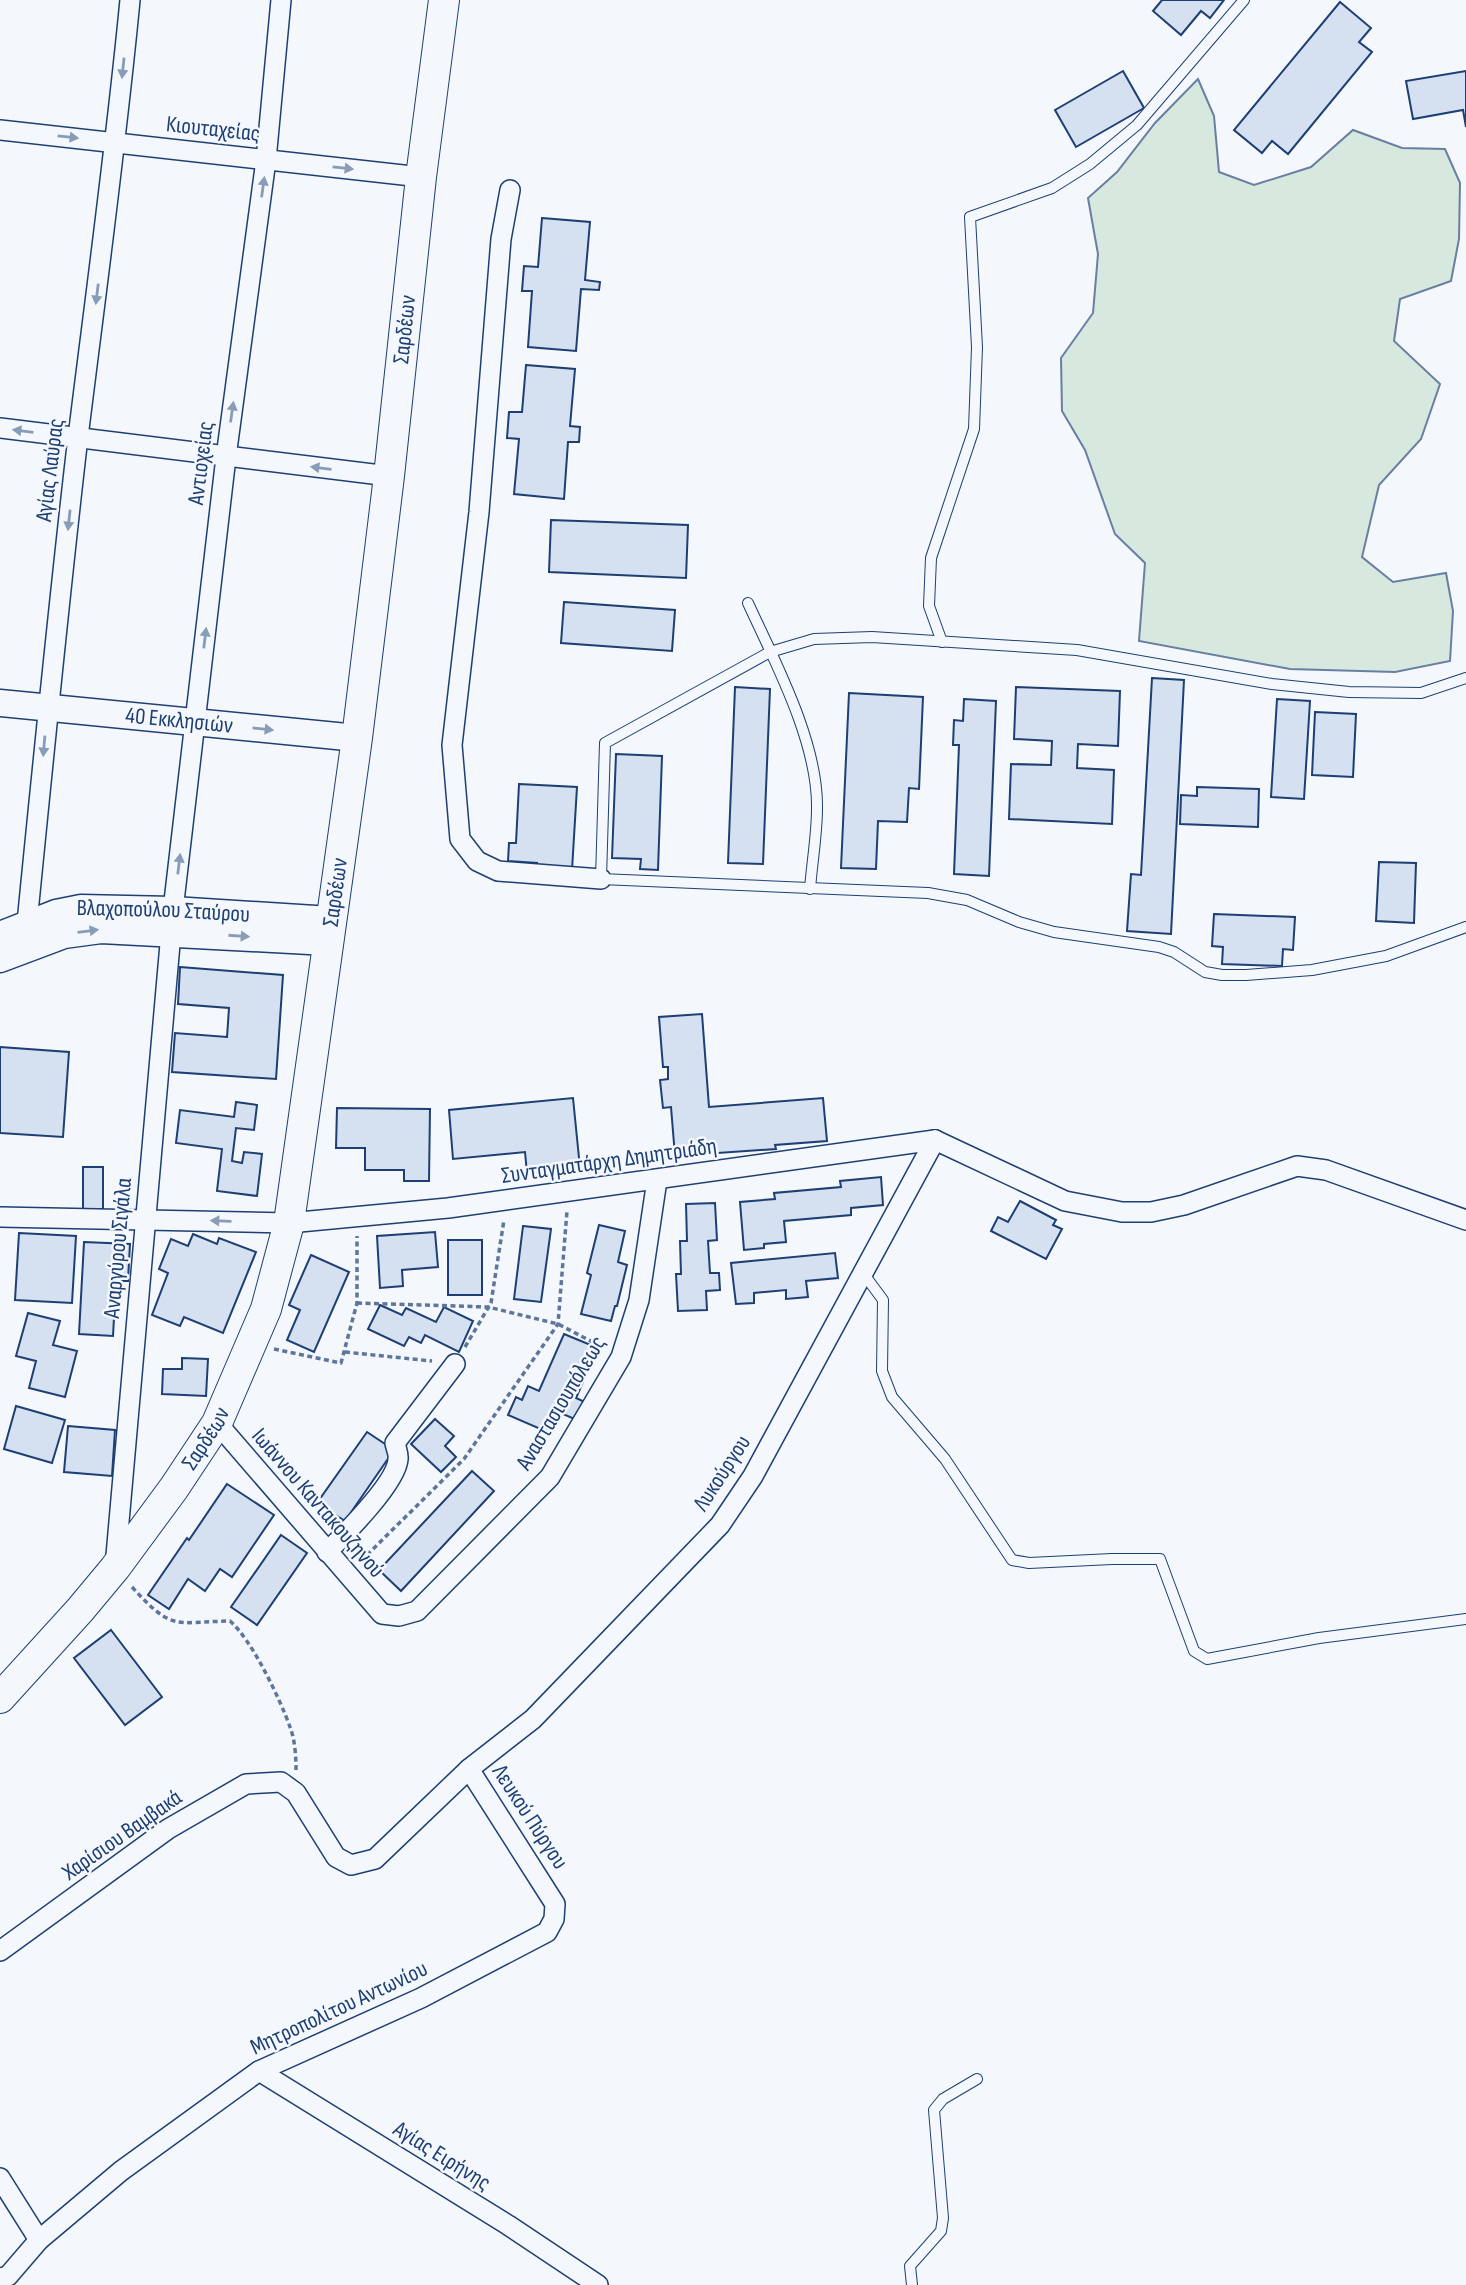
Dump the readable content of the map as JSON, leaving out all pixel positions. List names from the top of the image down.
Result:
{
  "streets": {
    "main road": ["Σαρδέων"],
    "street": [
      "Κιουταχείας",
      "Αντιοχείας",
      "Αγίας Λαύρας",
      "40 Εκκλησιών",
      "Βλαχοπούλου Σταύρου",
      "Συνταγματάρχη Δημητριάδη",
      "Αναργύρου Σιγάλα",
      "Αναστασιουπόλεως",
      "Λυκούργου",
      "Ιωάννου Καντακουζηνού",
      "Λευκού Πύργου",
      "Χαρίσιου Βαμβακά",
      "Μητροπολίτου Αντωνίου",
      "Αγίας Ειρήνης"
    ]
  },
  "crossings": [
    ["Κιουταχείας", "Σαρδέων"],
    ["Κιουταχείας", "Αντιοχείας"],
    ["Κιουταχείας", "Αγίας Λαύρας"],
    ["Σαρδέων", "40 Εκκλησιών"],
    ["Σαρδέων", "Βλαχοπούλου Σταύρου"],
    ["Σαρδέων", "Συνταγματάρχη Δημητριάδη"],
    ["Σαρδέων", "Αναργύρου Σιγάλα"],
    ["Σαρδέων", "Ιωάννου Καντακουζηνού"],
    ["Αντιοχείας", "40 Εκκλησιών"],
    ["Αντιοχείας", "Βλαχοπούλου Σταύρου"],
    ["Αντιοχείας", "Αναργύρου Σιγάλα"],
    ["Αγίας Λαύρας", "40 Εκκλησιών"],
    ["Αγίας Λαύρας", "Βλαχοπούλου Σταύρου"],
    ["Βλαχοπούλου Σταύρου", "Αναργύρου Σιγάλα"],
    ["Συνταγματάρχη Δημητριάδη", "Αναργύρου Σιγάλα"],
    ["Συνταγματάρχη Δημητριάδη", "Αναστασιουπόλεως"],
    ["Συνταγματάρχη Δημητριάδη", "Λυκούργου"],
    ["Αναστασιουπόλεως", "Ιωάννου Καντακουζηνού"],
    ["Λυκούργου", "Λευκού Πύργου"],
    ["Λυκούργου", "Χαρίσιου Βαμβακά"],
    ["Λευκού Πύργου", "Μητροπολίτου Αντωνίου"],
    ["Μητροπολίτου Αντωνίου", "Αγίας Ειρήνης"]
  ],
  "one_way": [
    "Κιουταχείας",
    "Αντιοχείας",
    "Αγίας Λαύρας",
    "40 Εκκλησιών"
  ]
}
